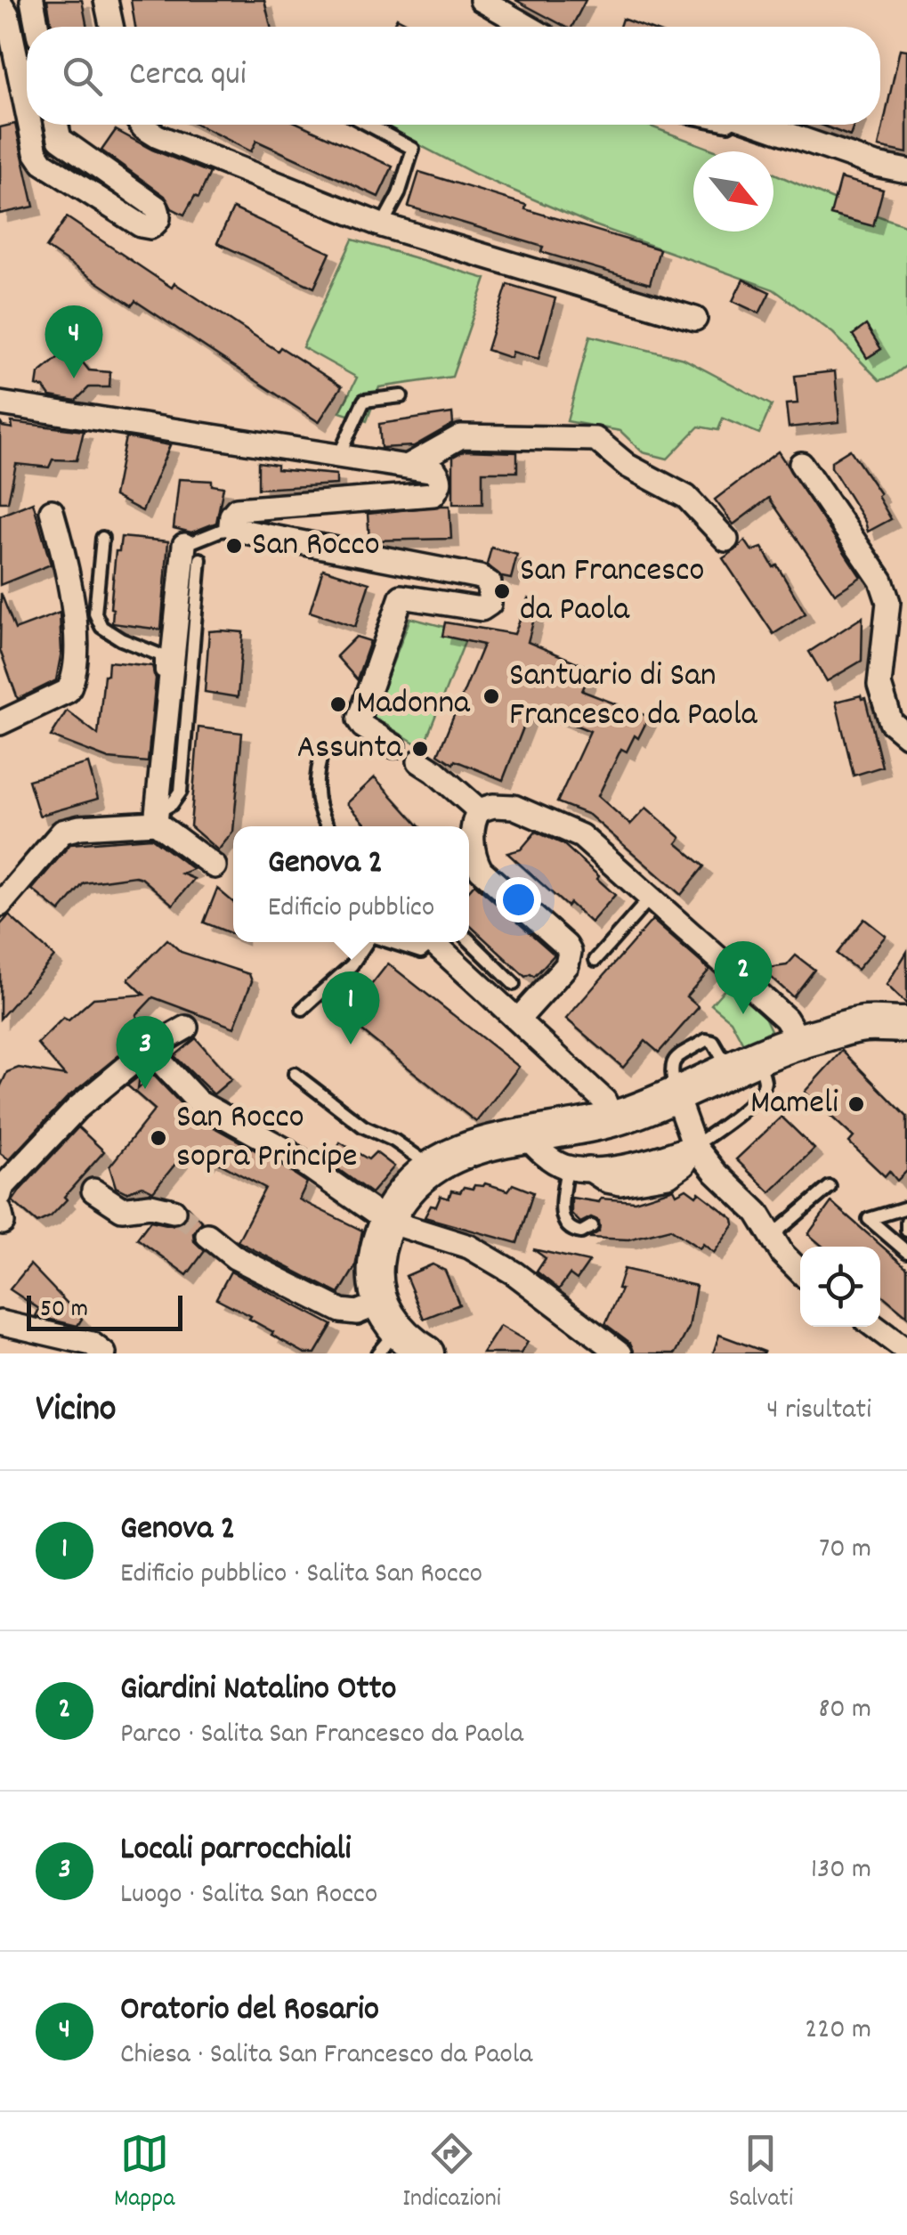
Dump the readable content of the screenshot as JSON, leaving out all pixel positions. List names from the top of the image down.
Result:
{
  "places": [
    "San Rocco",
    "San Francesco da Paola",
    "Santuario di San Francesco da Paola",
    "Madonna",
    "Assunta",
    "Mameli",
    "San Rocco sopra Principe"
  ],
  "scale_bar": "50 m",
  "north": "bottom right",
  "page": {
    "search": "Cerca qui",
    "pins": [
      "4",
      "2",
      "1",
      "3"
    ],
    "popup": ["Genova 2", "Edificio pubblico"],
    "scale": "50 m",
    "heading": ["Vicino", "4 risultati"],
    "list": [
      {
        "mark": "1",
        "name": "Genova 2",
        "note": "Edificio pubblico · Salita San Rocco",
        "value": "70 m"
      },
      {
        "mark": "2",
        "name": "Giardini Natalino Otto",
        "note": "Parco · Salita San Francesco da Paola",
        "value": "80 m"
      },
      {
        "mark": "3",
        "name": "Locali parrocchiali",
        "note": "Luogo · Salita San Rocco",
        "value": "130 m"
      },
      {
        "mark": "4",
        "name": "Oratorio del Rosario",
        "note": "Chiesa · Salita San Francesco da Paola",
        "value": "220 m"
      }
    ],
    "nav": ["Mappa", "Indicazioni", "Salvati"]
  }
}
